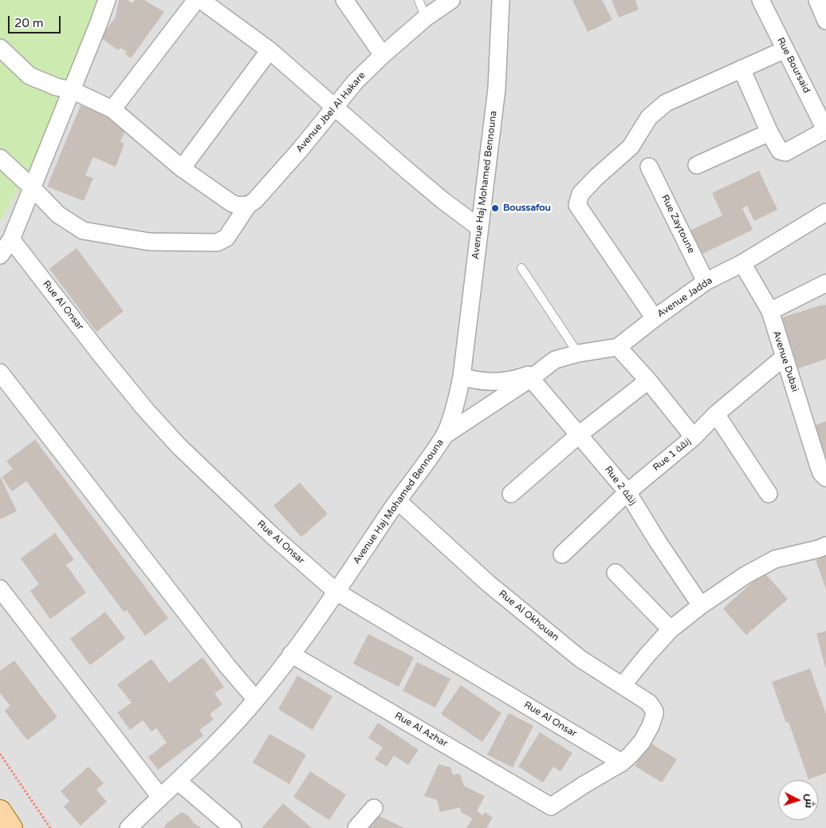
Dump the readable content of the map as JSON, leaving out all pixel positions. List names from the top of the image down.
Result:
{
  "streets": {
    "street": [
      "Rue Boursaid",
      "Avenue Jbel Al Hakare",
      "Avenue Haj Mohamed Bennouna",
      "Rue Zaytoune",
      "Avenue Jadda",
      "Rue Al Onsar",
      "Avenue Dubai",
      "Rue 1 زنقة",
      "Rue 2 زنقة",
      "Rue Al Okhouan",
      "Rue Al Azhar"
    ]
  },
  "crossings": [
    ["Avenue Haj Mohamed Bennouna", "Avenue Jadda"],
    ["Avenue Haj Mohamed Bennouna", "Rue Al Onsar"],
    ["Avenue Haj Mohamed Bennouna", "Rue Al Okhouan"],
    ["Avenue Haj Mohamed Bennouna", "Rue Al Azhar"],
    ["Rue Zaytoune", "Avenue Jadda"],
    ["Avenue Jadda", "Avenue Dubai"],
    ["Avenue Jadda", "Rue 2 زنقة"],
    ["Rue Al Onsar", "Rue Al Okhouan"],
    ["Rue Al Onsar", "Rue Al Azhar"],
    ["Avenue Dubai", "Rue 1 زنقة"],
    ["Rue 1 زنقة", "Rue 2 زنقة"],
    ["Rue Al Okhouan", "Rue Al Azhar"]
  ],
  "places": ["Boussafou"],
  "scale_bar": "20 m",
  "north": "right"
}
